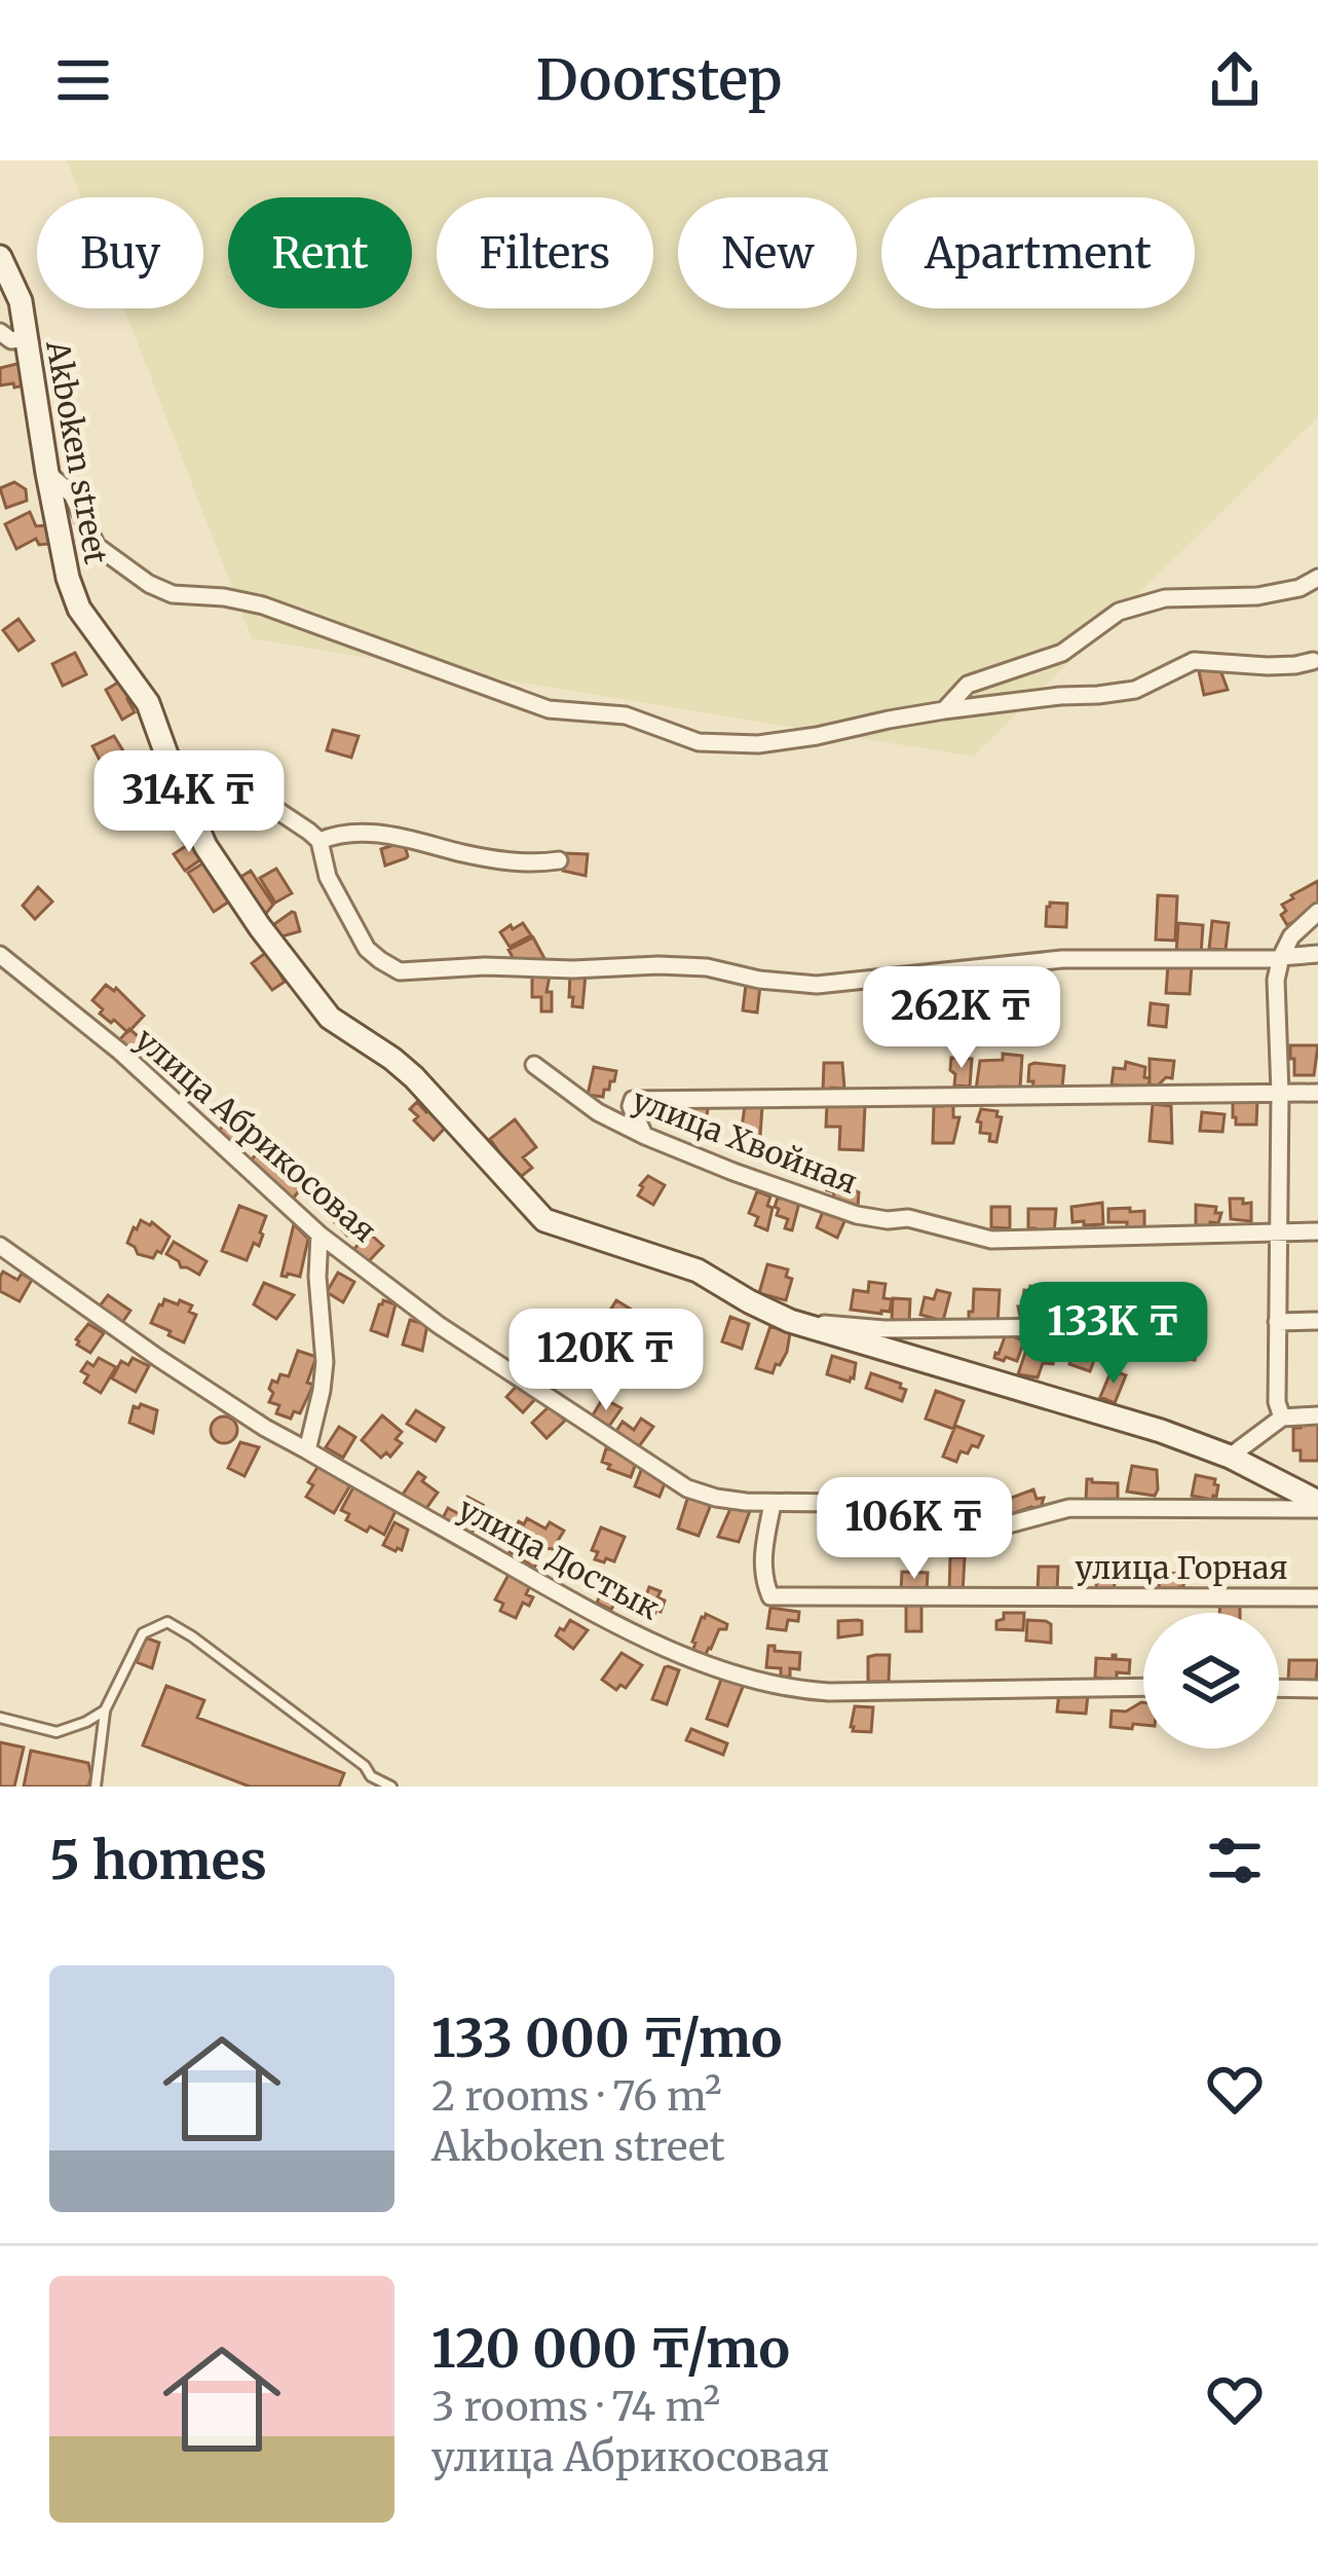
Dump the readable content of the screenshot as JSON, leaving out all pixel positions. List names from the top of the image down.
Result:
{
  "streets": {
    "street": [
      "Akboken street",
      "улица Абрикосовая",
      "улица Хвойная",
      "улица Достык",
      "улица Горная"
    ]
  },
  "crossings": [
    ["Akboken street", "улица Абрикосовая"],
    ["улица Абрикосовая", "улица Горная"]
  ],
  "page": {
    "header": "Doorstep",
    "chip": [
      "Buy",
      "Rent",
      "Filters",
      "New",
      "Apartment"
    ],
    "price": [
      "314K ₸",
      "262K ₸",
      "133K ₸",
      "120K ₸",
      "106K ₸"
    ],
    "heading": "5 homes",
    "list": [
      {
        "name": "133 000 ₸/mo",
        "note": "2 rooms · 76 m² · Akboken street"
      },
      {
        "name": "120 000 ₸/mo",
        "note": "3 rooms · 74 m² · улица Абрикосовая"
      }
    ]
  }
}
